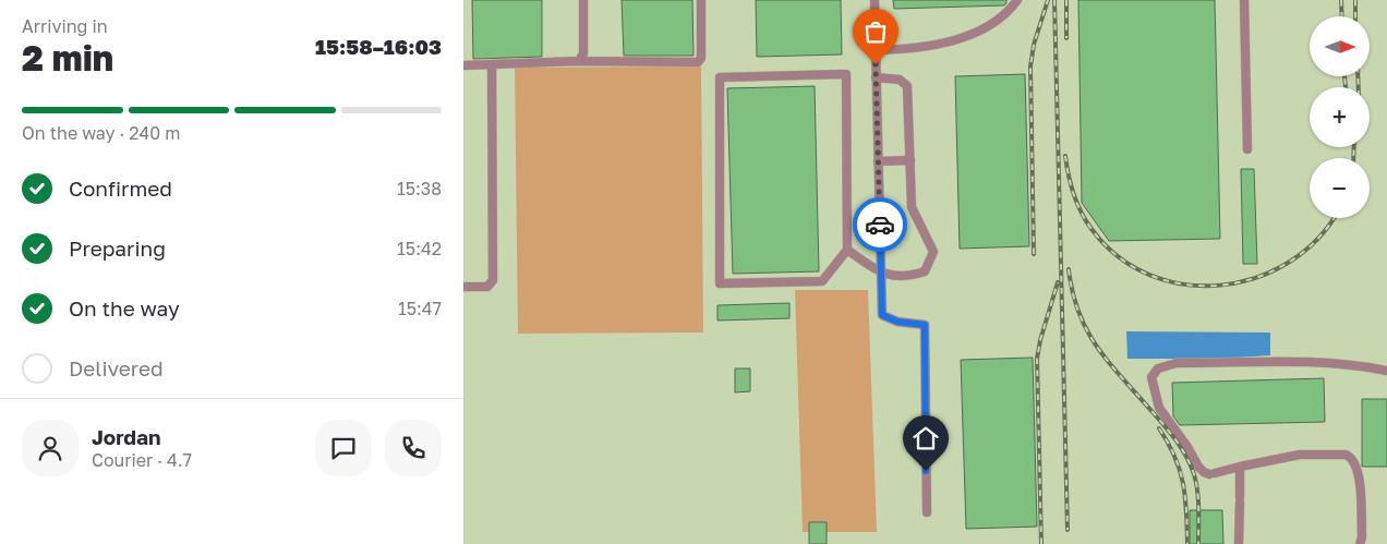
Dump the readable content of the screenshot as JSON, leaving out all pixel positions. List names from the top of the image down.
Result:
{
  "north": "right",
  "page": {
    "heading": ["2 min", "Arriving in", "15:58–16:03"],
    "panel": ["Jordan", "Courier · 4.7"],
    "map_buttons": ["+", "−"],
    "bar": "On the way · 240 m",
    "list": [
      ["Confirmed", "15:38"],
      ["Preparing", "15:42"],
      ["On the way", "15:47"],
      "Delivered"
    ]
  }
}
